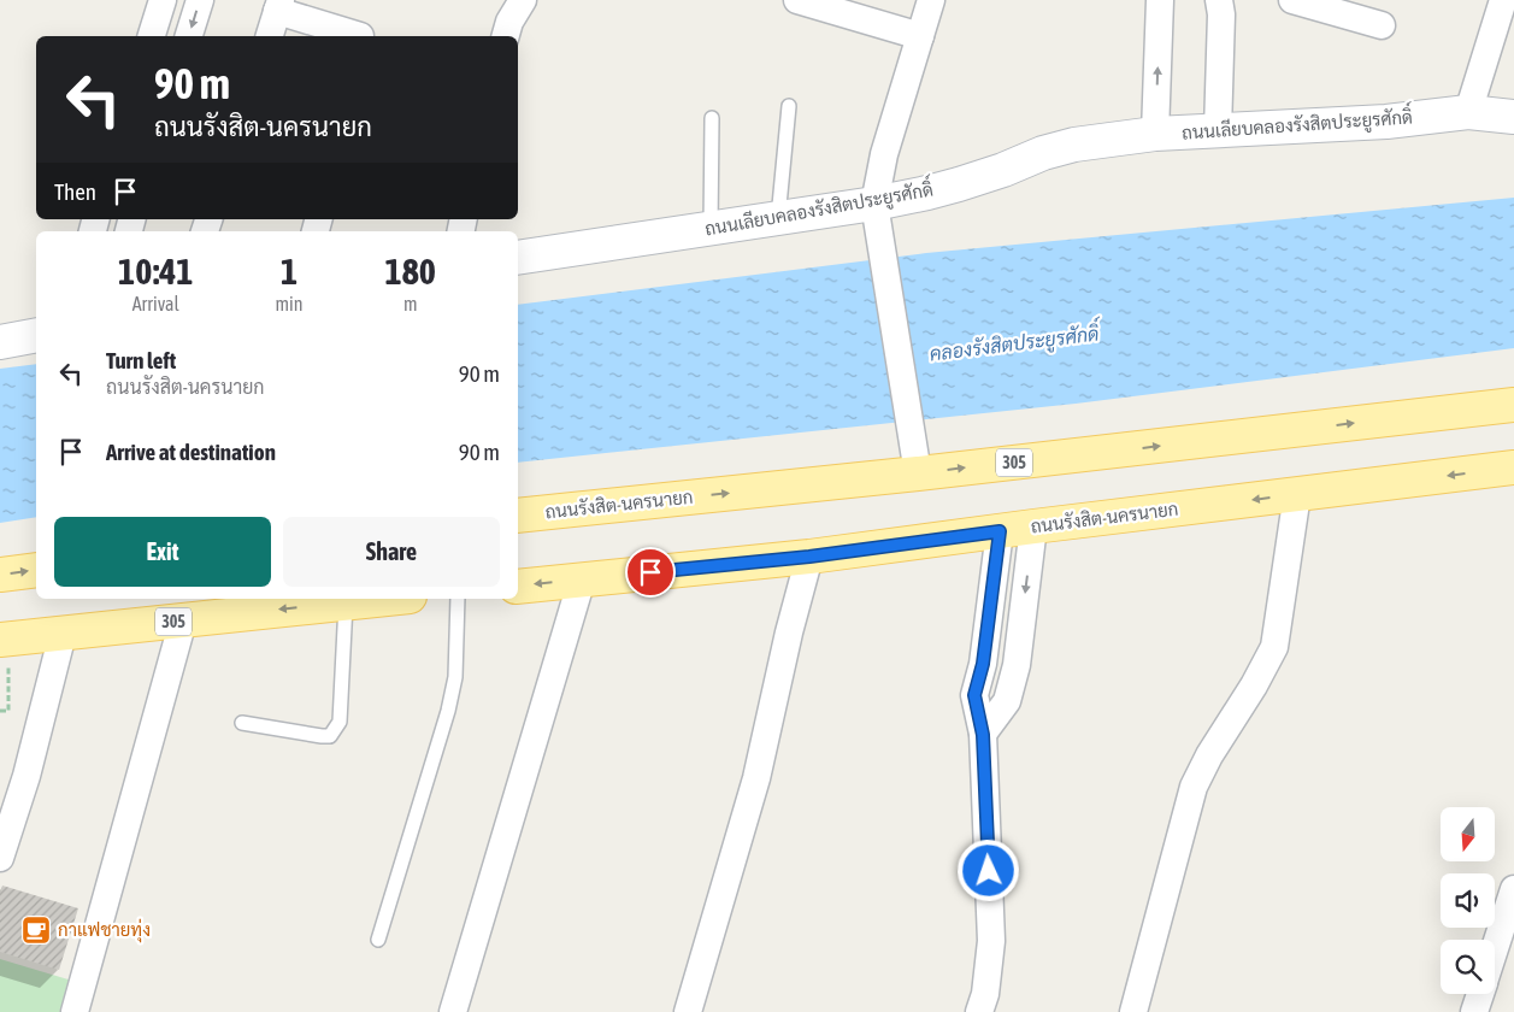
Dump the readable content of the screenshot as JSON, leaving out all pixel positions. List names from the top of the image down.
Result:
{
  "streets": {
    "main road": ["305", "ถนนรังสิต-นครนายก"],
    "street": ["ถนนเลียบคลองรังสิตประยูรศักดิ์"]
  },
  "water": ["คลองรังสิตประยูรศักดิ์"],
  "places": {
    "cafe": ["กาแฟชายทุ่ง"]
  },
  "north": "bottom",
  "page": {
    "turn": ["90 m", "ถนนรังสิต-นครนายก"],
    "then": "Then",
    "eta": [
      "10:41",
      "Arrival",
      "1",
      "min",
      "180",
      "m"
    ],
    "list": [
      {
        "name": "Turn left",
        "note": "ถนนรังสิต-นครนายก",
        "value": "90 m"
      },
      {
        "name": "Arrive at destination",
        "value": "90 m"
      }
    ],
    "buttons": ["Exit", "Share"]
  }
}
